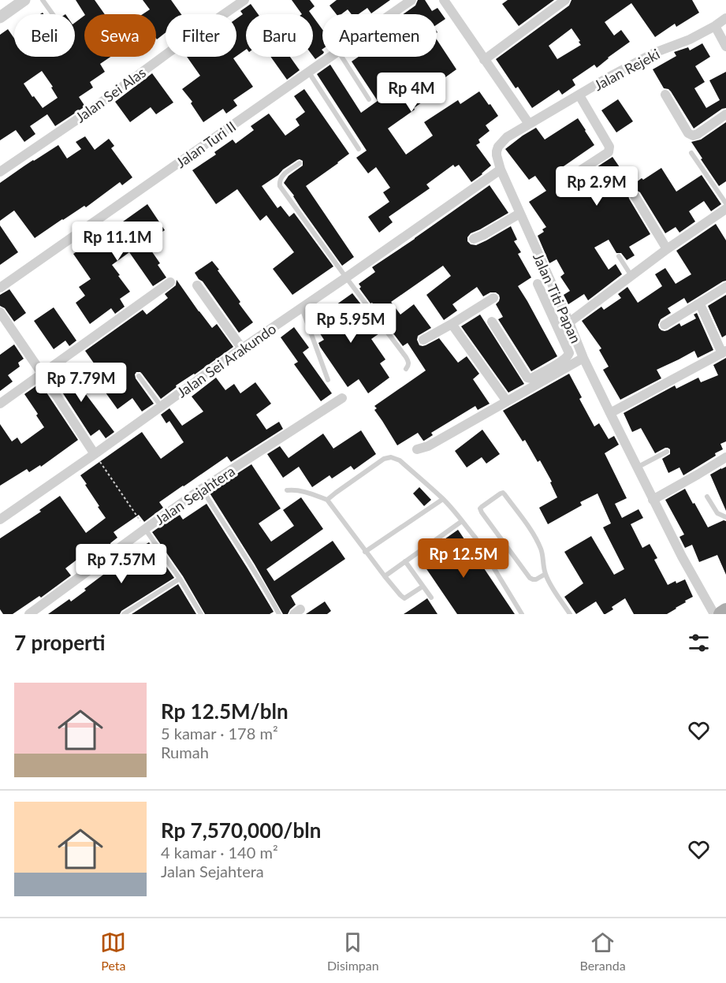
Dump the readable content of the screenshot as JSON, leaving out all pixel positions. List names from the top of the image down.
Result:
{
  "streets": {
    "street": [
      "Jalan Rejeki",
      "Jalan Sei Alas",
      "Jalan Turi II",
      "Jalan Titi Papan",
      "Jalan Sei Arakundo",
      "Jalan Sejahtera"
    ]
  },
  "crossings": [
    ["Jalan Rejeki", "Jalan Titi Papan"],
    ["Jalan Titi Papan", "Jalan Sei Arakundo"]
  ],
  "page": {
    "chip": [
      "Beli",
      "Sewa",
      "Filter",
      "Baru",
      "Apartemen"
    ],
    "price": [
      "Rp 4M",
      "Rp 2.9M",
      "Rp 11.1M",
      "Rp 5.95M",
      "Rp 7.79M",
      "Rp 12.5M",
      "Rp 7.57M"
    ],
    "heading": "7 properti",
    "list": [
      {
        "name": "Rp 12.5M/bln",
        "note": "5 kamar · 178 m² · Rumah"
      },
      {
        "name": "Rp 7,570,000/bln",
        "note": "4 kamar · 140 m² · Jalan Sejahtera"
      }
    ],
    "tabs": ["Peta", "Disimpan", "Beranda"]
  }
}
